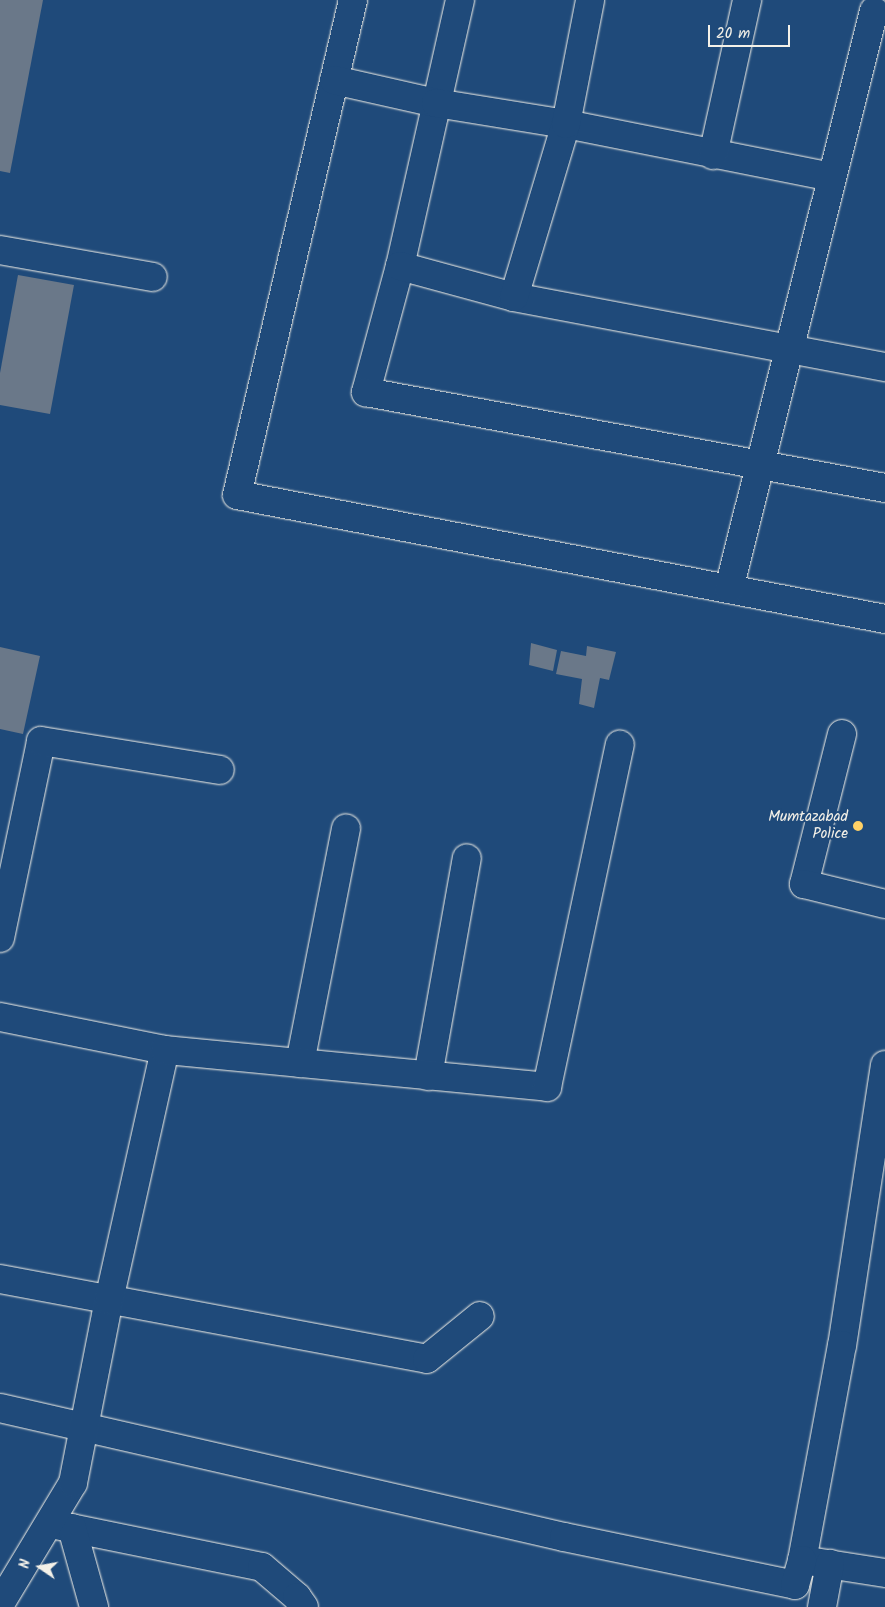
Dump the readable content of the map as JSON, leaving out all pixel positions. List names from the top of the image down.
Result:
{
  "places": ["Mumtazabad Police"],
  "scale_bar": "20 m",
  "north": "left"
}
